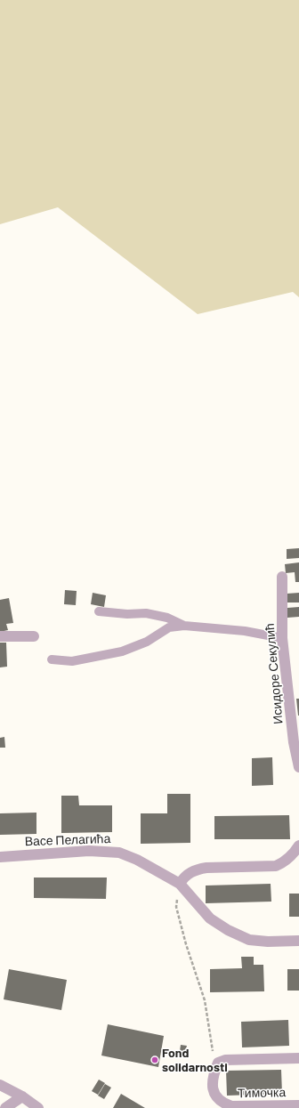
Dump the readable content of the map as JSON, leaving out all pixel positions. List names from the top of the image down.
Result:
{
  "streets": {
    "street": ["Исидоре Секулић", "Васе Пелагића", "Тимочка"]
  },
  "places": ["Fond solidarnosti"]
}
